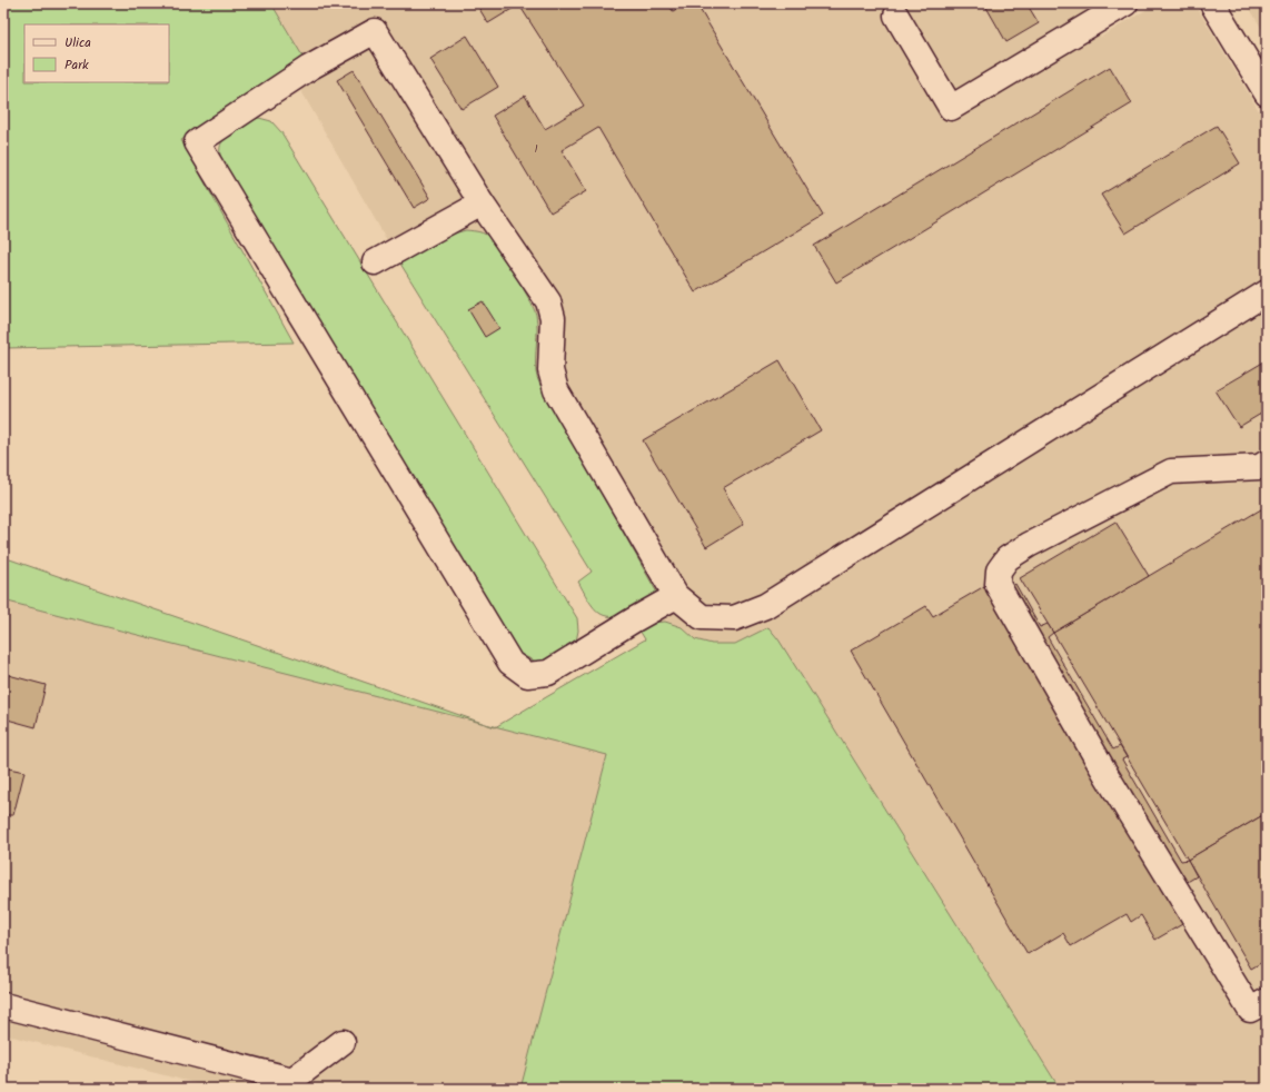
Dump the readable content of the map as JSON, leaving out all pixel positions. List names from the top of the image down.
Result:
{
  "house_numbers": ["1"],
  "legend": ["Ulica", "Park"]
}
